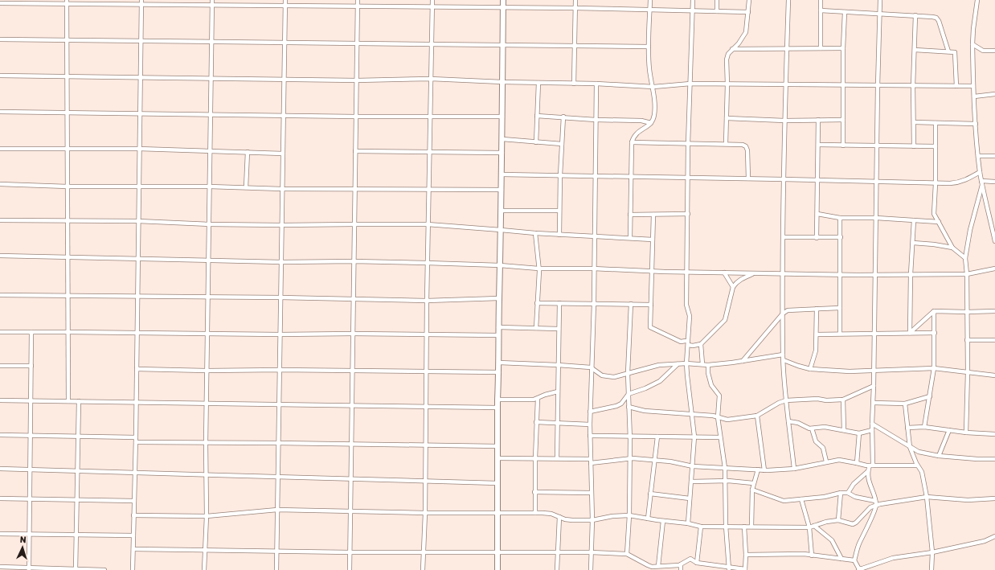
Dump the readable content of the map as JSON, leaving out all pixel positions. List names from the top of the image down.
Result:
{
  "north": "top"
}
